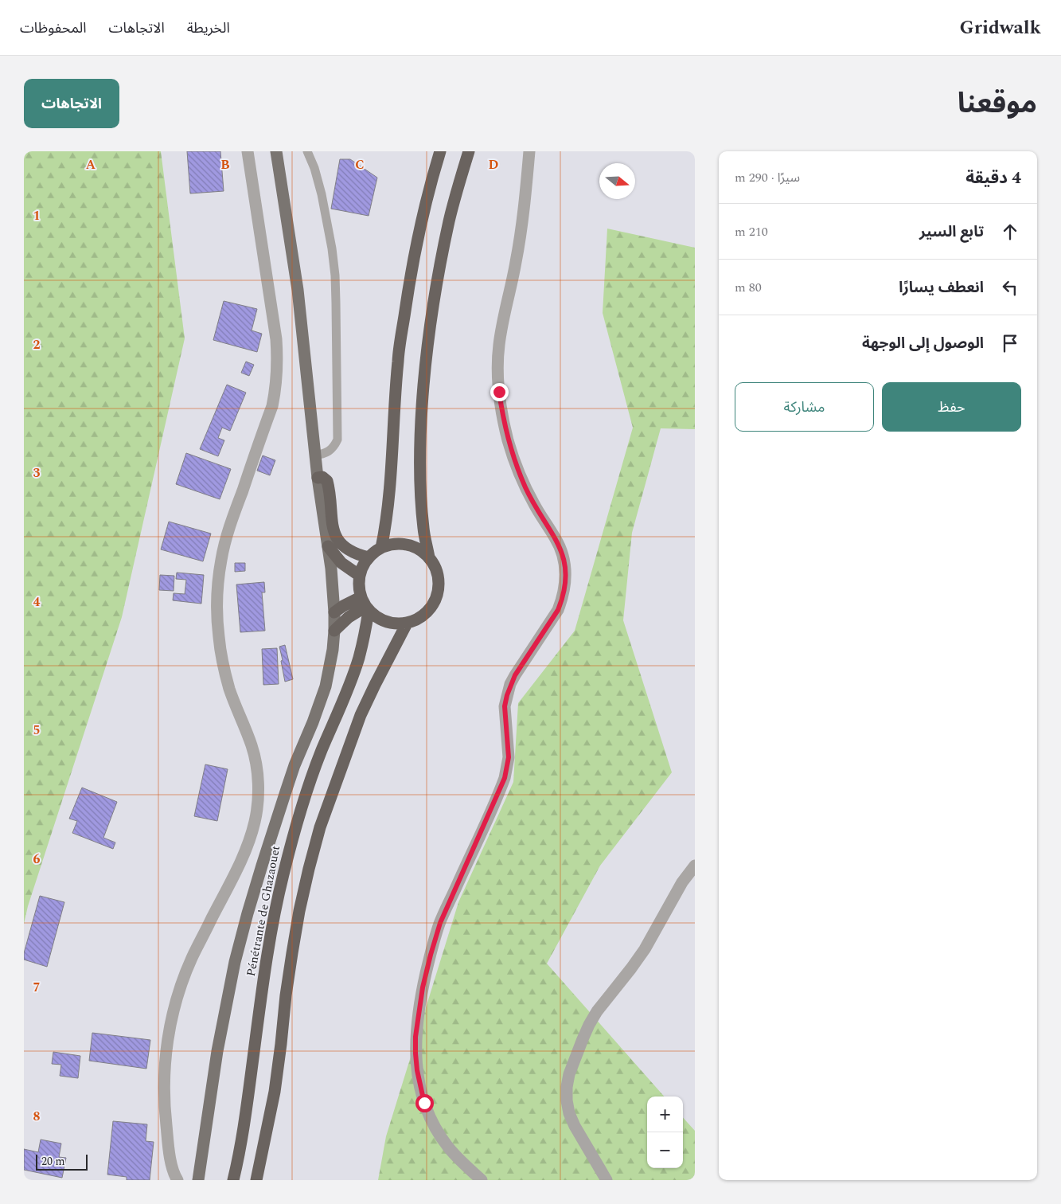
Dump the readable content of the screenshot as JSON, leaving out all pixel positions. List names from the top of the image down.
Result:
{
  "streets": {
    "highway": ["Pénétrante de Ghazaouet"]
  },
  "scale_bar": "20 m",
  "north": "right",
  "page": {
    "header": "Gridwalk",
    "nav": ["الخريطة", "الاتجاهات", "المحفوظات"],
    "title": "موقعنا",
    "buttons": [
      "الاتجاهات",
      ["حفظ", "مشاركة"]
    ],
    "heading": ["4 دقيقة", "سيرًا · 290 m"],
    "list": [
      ["تابع السير", "210 m"],
      ["انعطف يسارًا", "80 m"],
      "الوصول إلى الوجهة"
    ],
    "map_buttons": ["+", "−"],
    "scale": "20 m"
  },
  "grid": {
    "columns": [
      "A",
      "B",
      "C",
      "D"
    ],
    "rows": [
      "1",
      "2",
      "3",
      "4",
      "5",
      "6",
      "7",
      "8"
    ]
  }
}
